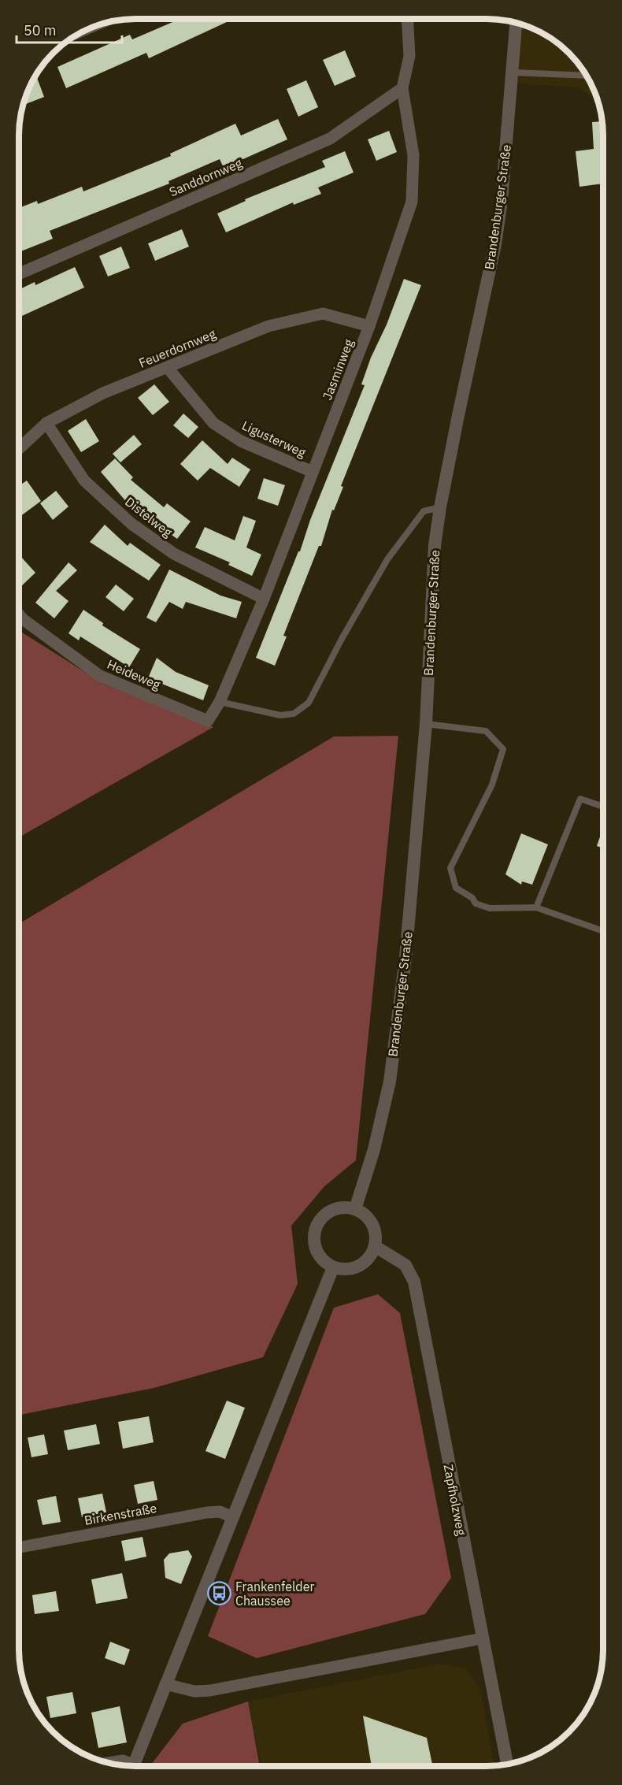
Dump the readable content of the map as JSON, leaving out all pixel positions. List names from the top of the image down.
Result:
{
  "streets": {
    "street": [
      "Sanddornweg",
      "Brandenburger Straße",
      "Feuerdornweg",
      "Jasminweg",
      "Ligusterweg",
      "Distelweg",
      "Heideweg",
      "Zapfholzweg",
      "Birkenstraße"
    ]
  },
  "crossings": [
    ["Sanddornweg", "Jasminweg"],
    ["Brandenburger Straße", "Zapfholzweg"],
    ["Feuerdornweg", "Jasminweg"],
    ["Feuerdornweg", "Ligusterweg"],
    ["Feuerdornweg", "Distelweg"],
    ["Jasminweg", "Ligusterweg"],
    ["Jasminweg", "Distelweg"],
    ["Jasminweg", "Heideweg"]
  ],
  "places": {
    "bus stop": ["Frankenfelder Chaussee"]
  },
  "scale_bar": "50 m"
}
